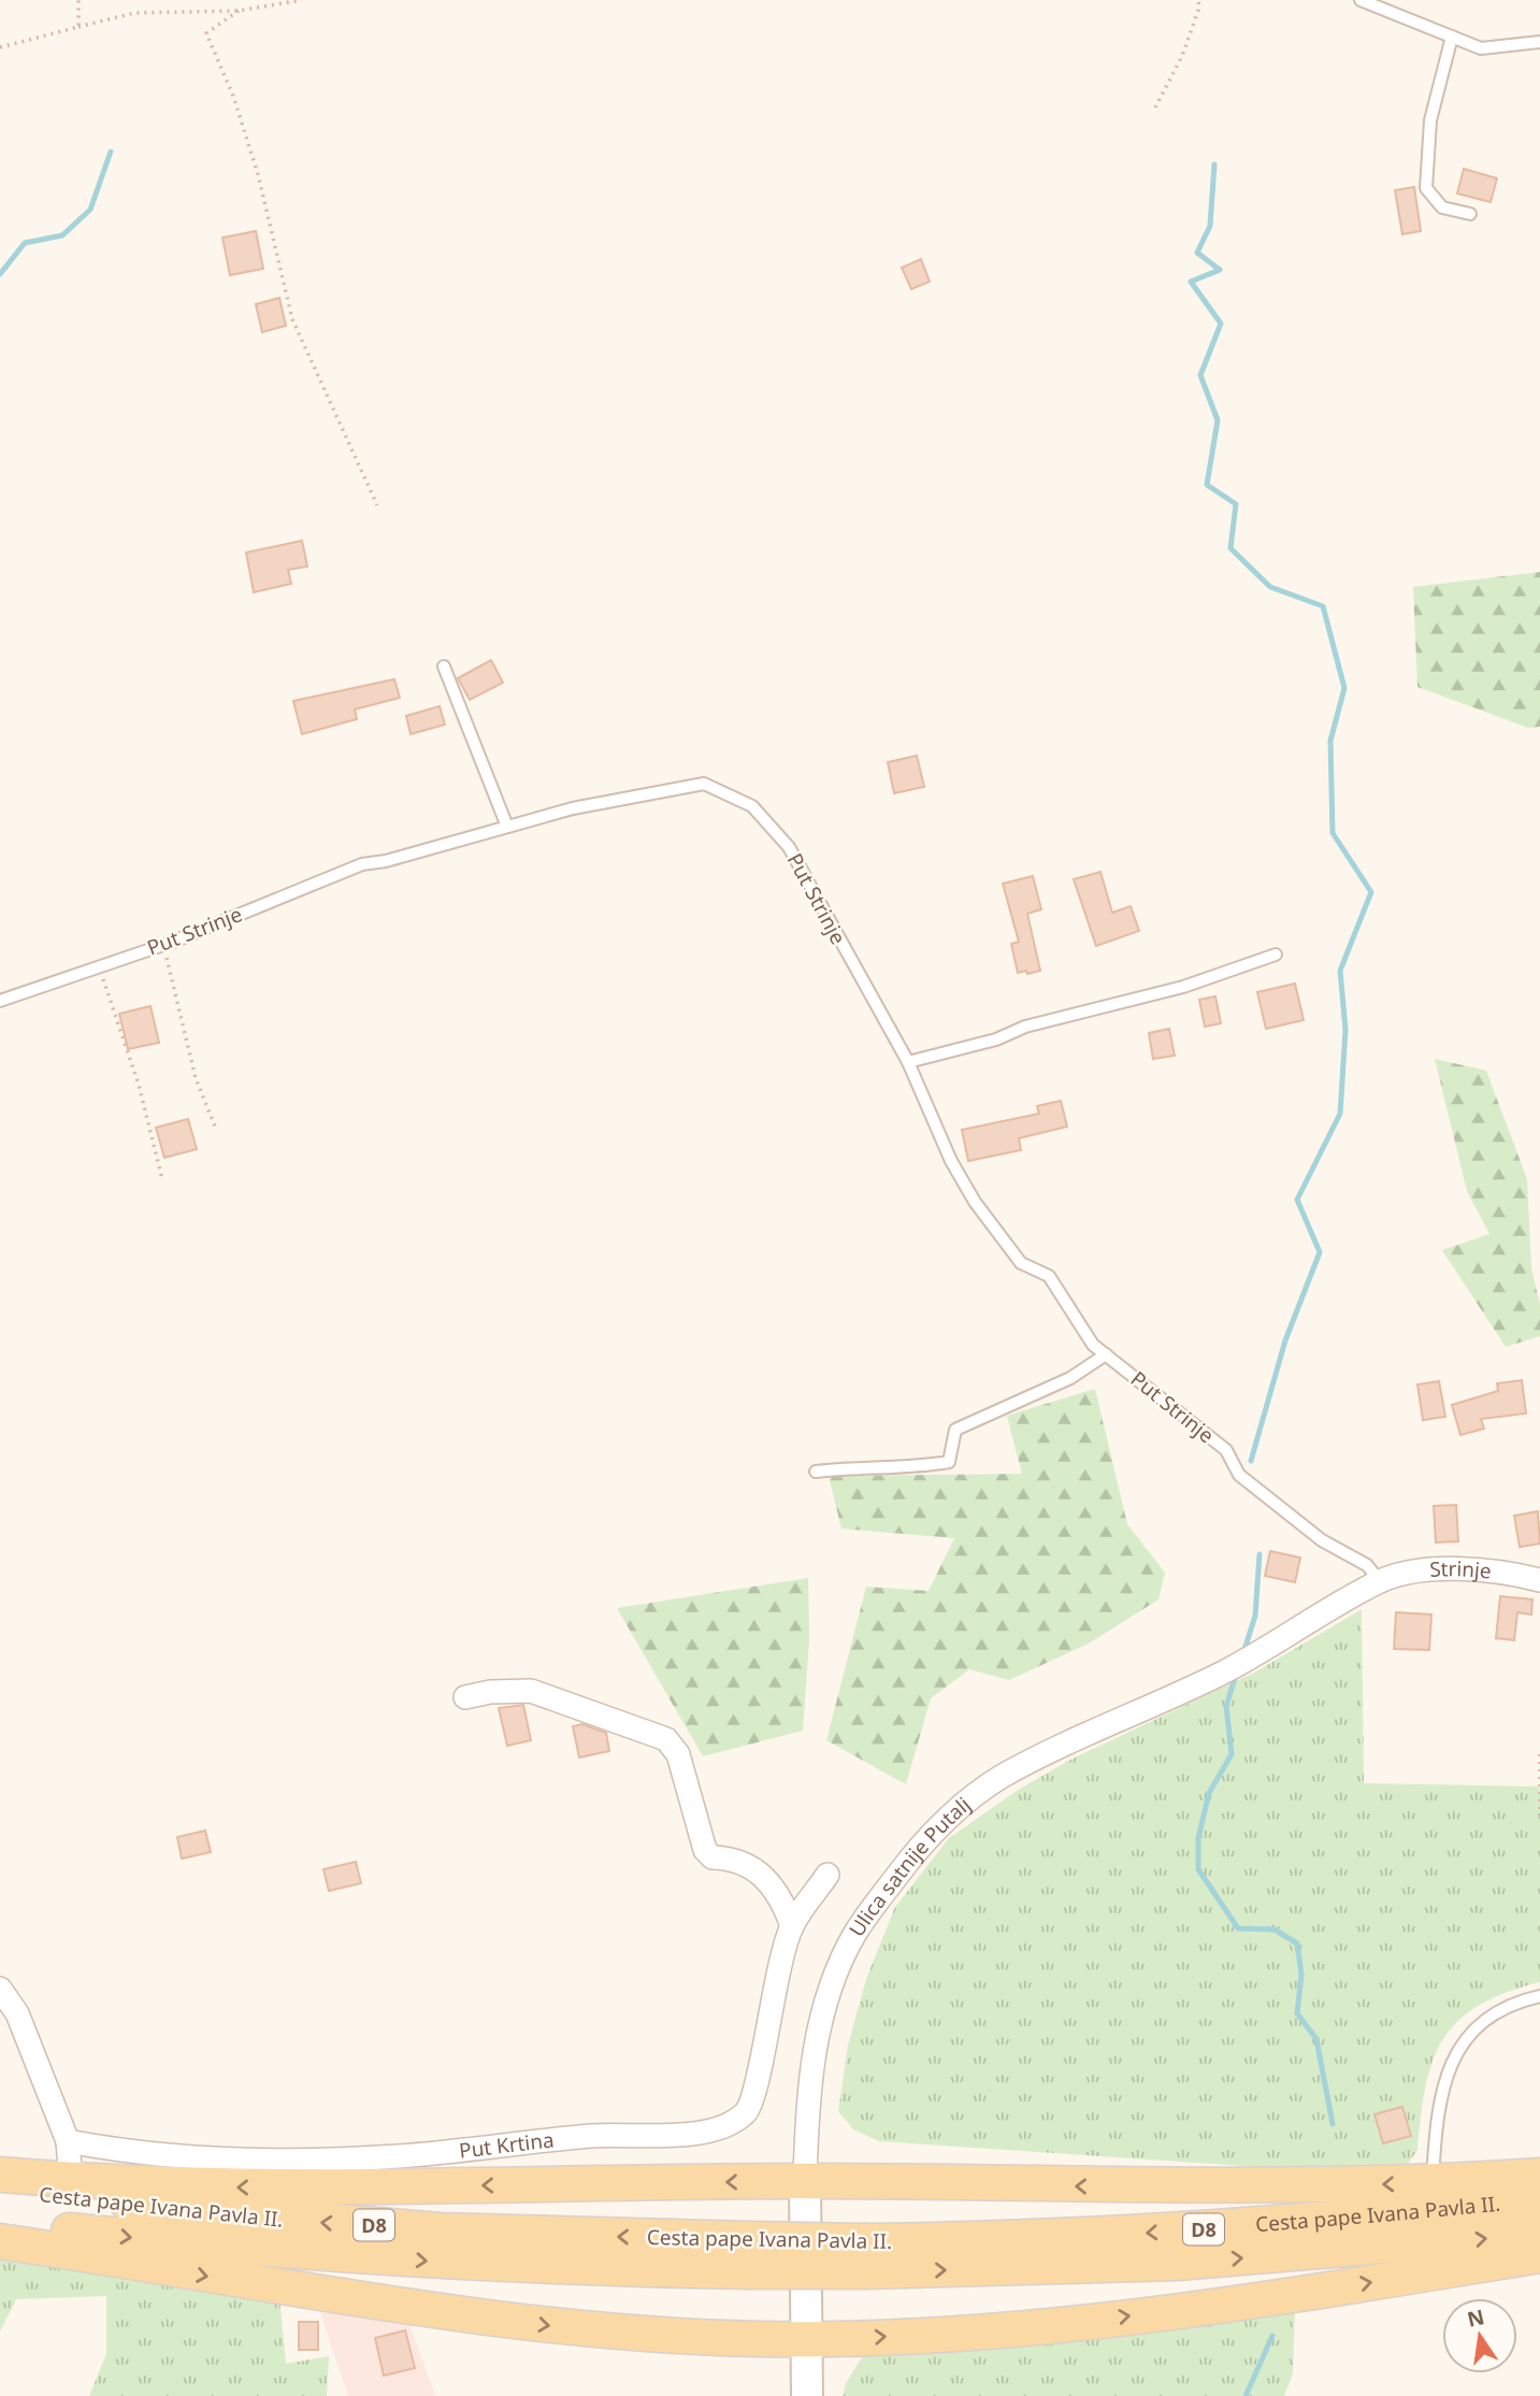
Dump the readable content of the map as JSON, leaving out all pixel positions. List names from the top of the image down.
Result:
{
  "streets": {
    "main road": ["Cesta pape Ivana Pavla II.", "D8"],
    "street": ["Strinje", "Ulica satnije Putalj", "Put Krtina"],
    "lane": ["Put Strinje"]
  },
  "crossings": [
    ["Put Strinje", "Strinje"],
    ["Put Strinje", "Ulica satnije Putalj"],
    ["Strinje", "Ulica satnije Putalj"]
  ],
  "north": "top"
}
